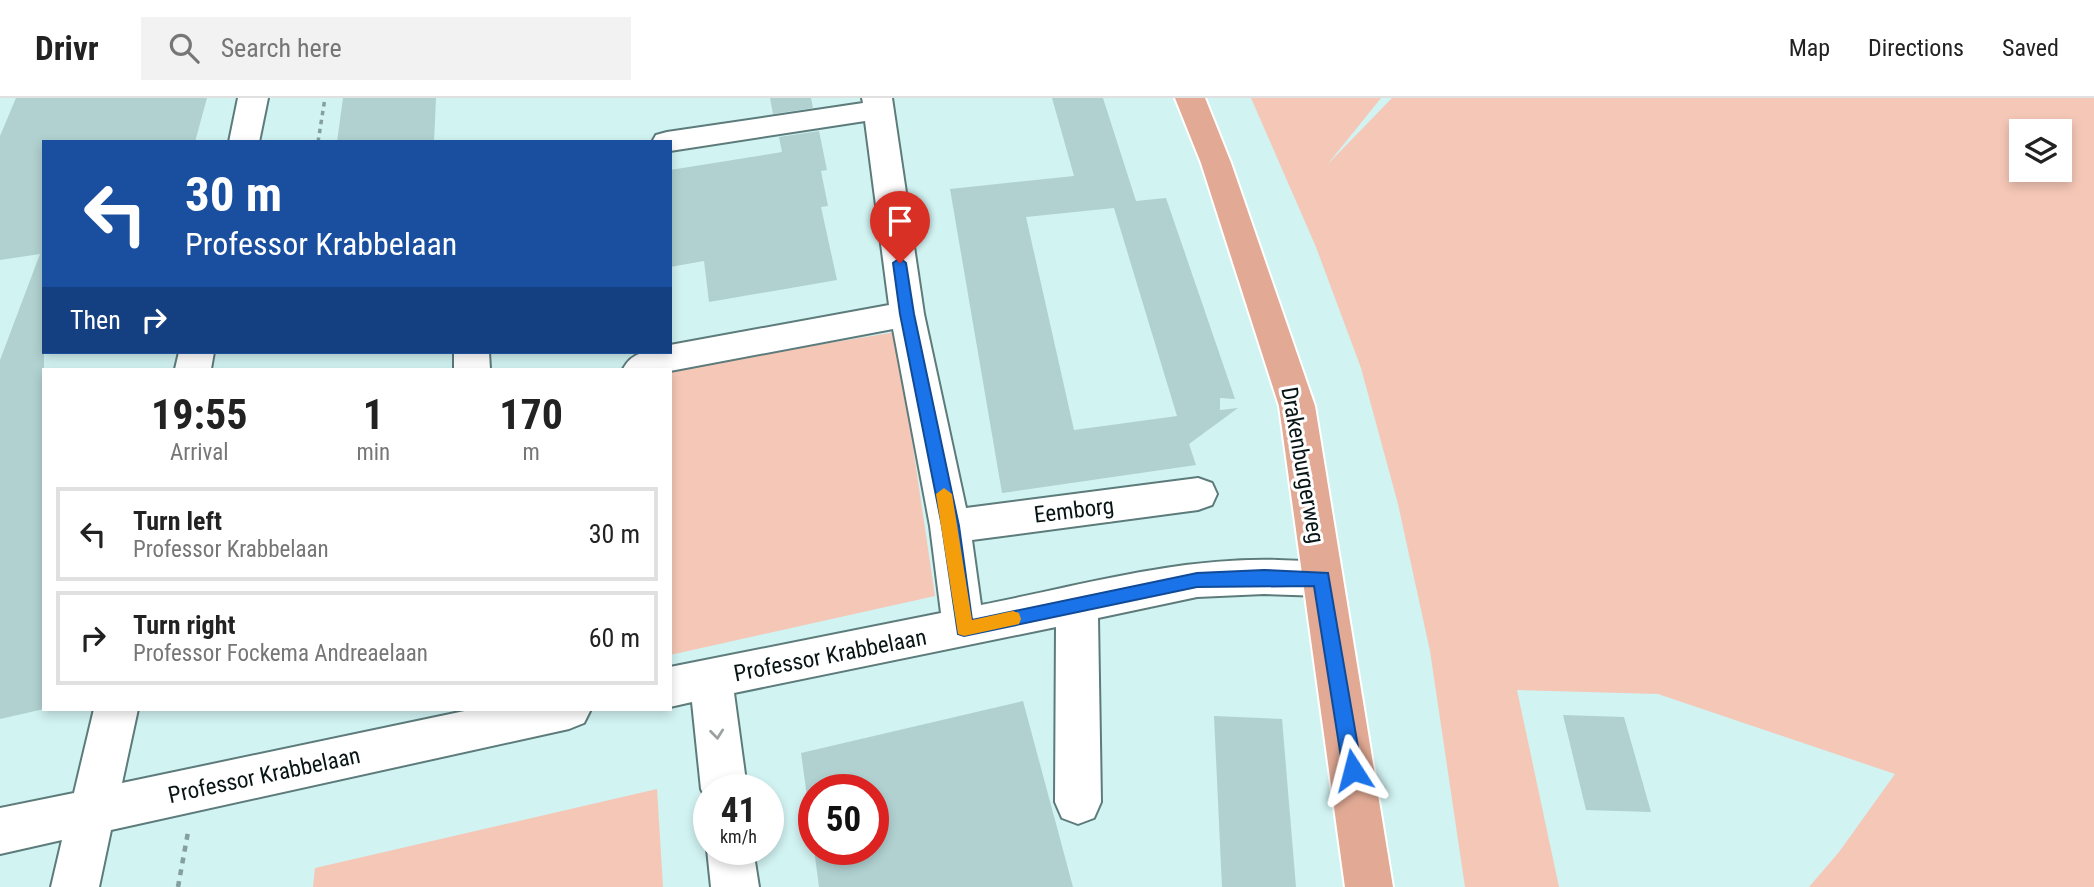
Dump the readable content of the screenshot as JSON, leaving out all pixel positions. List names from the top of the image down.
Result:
{
  "streets": {
    "main road": ["Drakenburgerweg"],
    "street": ["Eemborg", "Professor Krabbelaan"]
  },
  "crossings": [
    ["Drakenburgerweg", "Professor Krabbelaan"]
  ],
  "page": {
    "header": "Drivr",
    "search": "Search here",
    "nav": ["Map", "Directions", "Saved"],
    "turn": ["30 m", "Professor Krabbelaan"],
    "then": "Then",
    "eta": [
      "19:55",
      "Arrival",
      "1",
      "min",
      "170",
      "m"
    ],
    "list": [
      {
        "name": "Turn left",
        "note": "Professor Krabbelaan",
        "value": "30 m"
      },
      {
        "name": "Turn right",
        "note": "Professor Fockema Andreaelaan",
        "value": "60 m"
      }
    ],
    "speed": "41 km/h",
    "limit": "50"
  }
}
